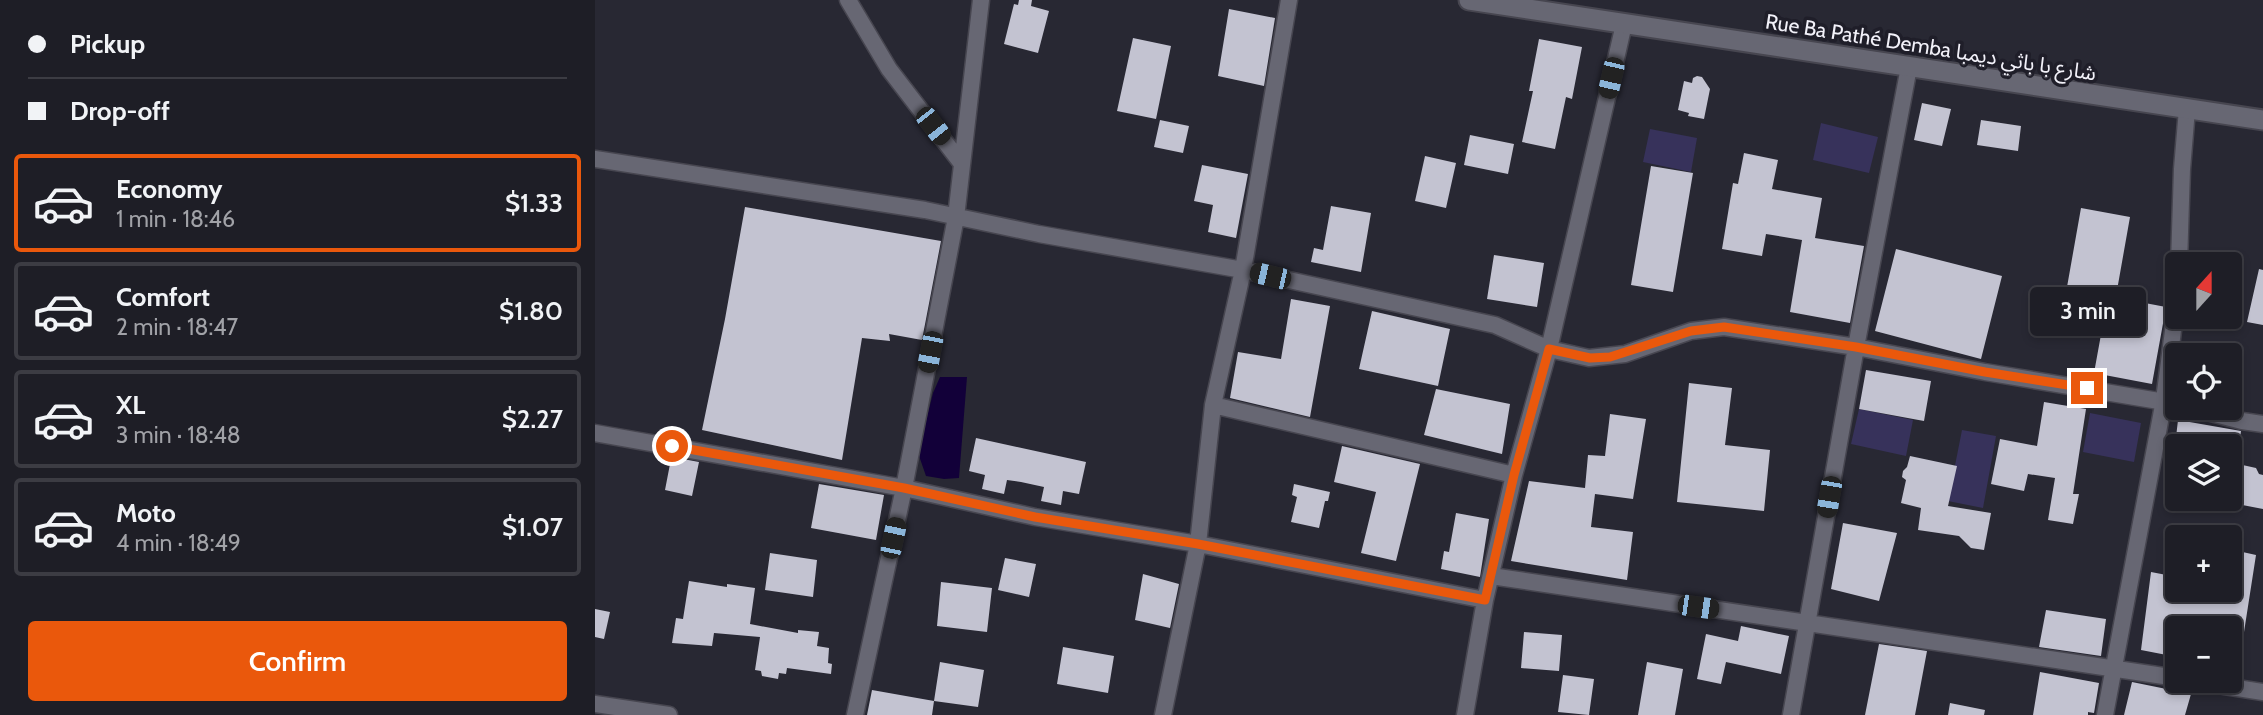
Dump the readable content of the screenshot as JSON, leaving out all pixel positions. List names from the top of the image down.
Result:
{
  "streets": {
    "street": ["Rue Ba Pathé Demba شارع با باثي ديمبا"]
  },
  "north": "top",
  "page": {
    "banner": ["Pickup", "Drop-off"],
    "list": [
      {
        "name": "Economy",
        "note": "1 min · 18:46",
        "value": "$1.33"
      },
      {
        "name": "Comfort",
        "note": "2 min · 18:47",
        "value": "$1.80"
      },
      {
        "name": "XL",
        "note": "3 min · 18:48",
        "value": "$2.27"
      },
      {
        "name": "Moto",
        "note": "4 min · 18:49",
        "value": "$1.07"
      }
    ],
    "map_buttons": ["+", "−"],
    "bubble": "3 min",
    "buttons": "Confirm"
  }
}
